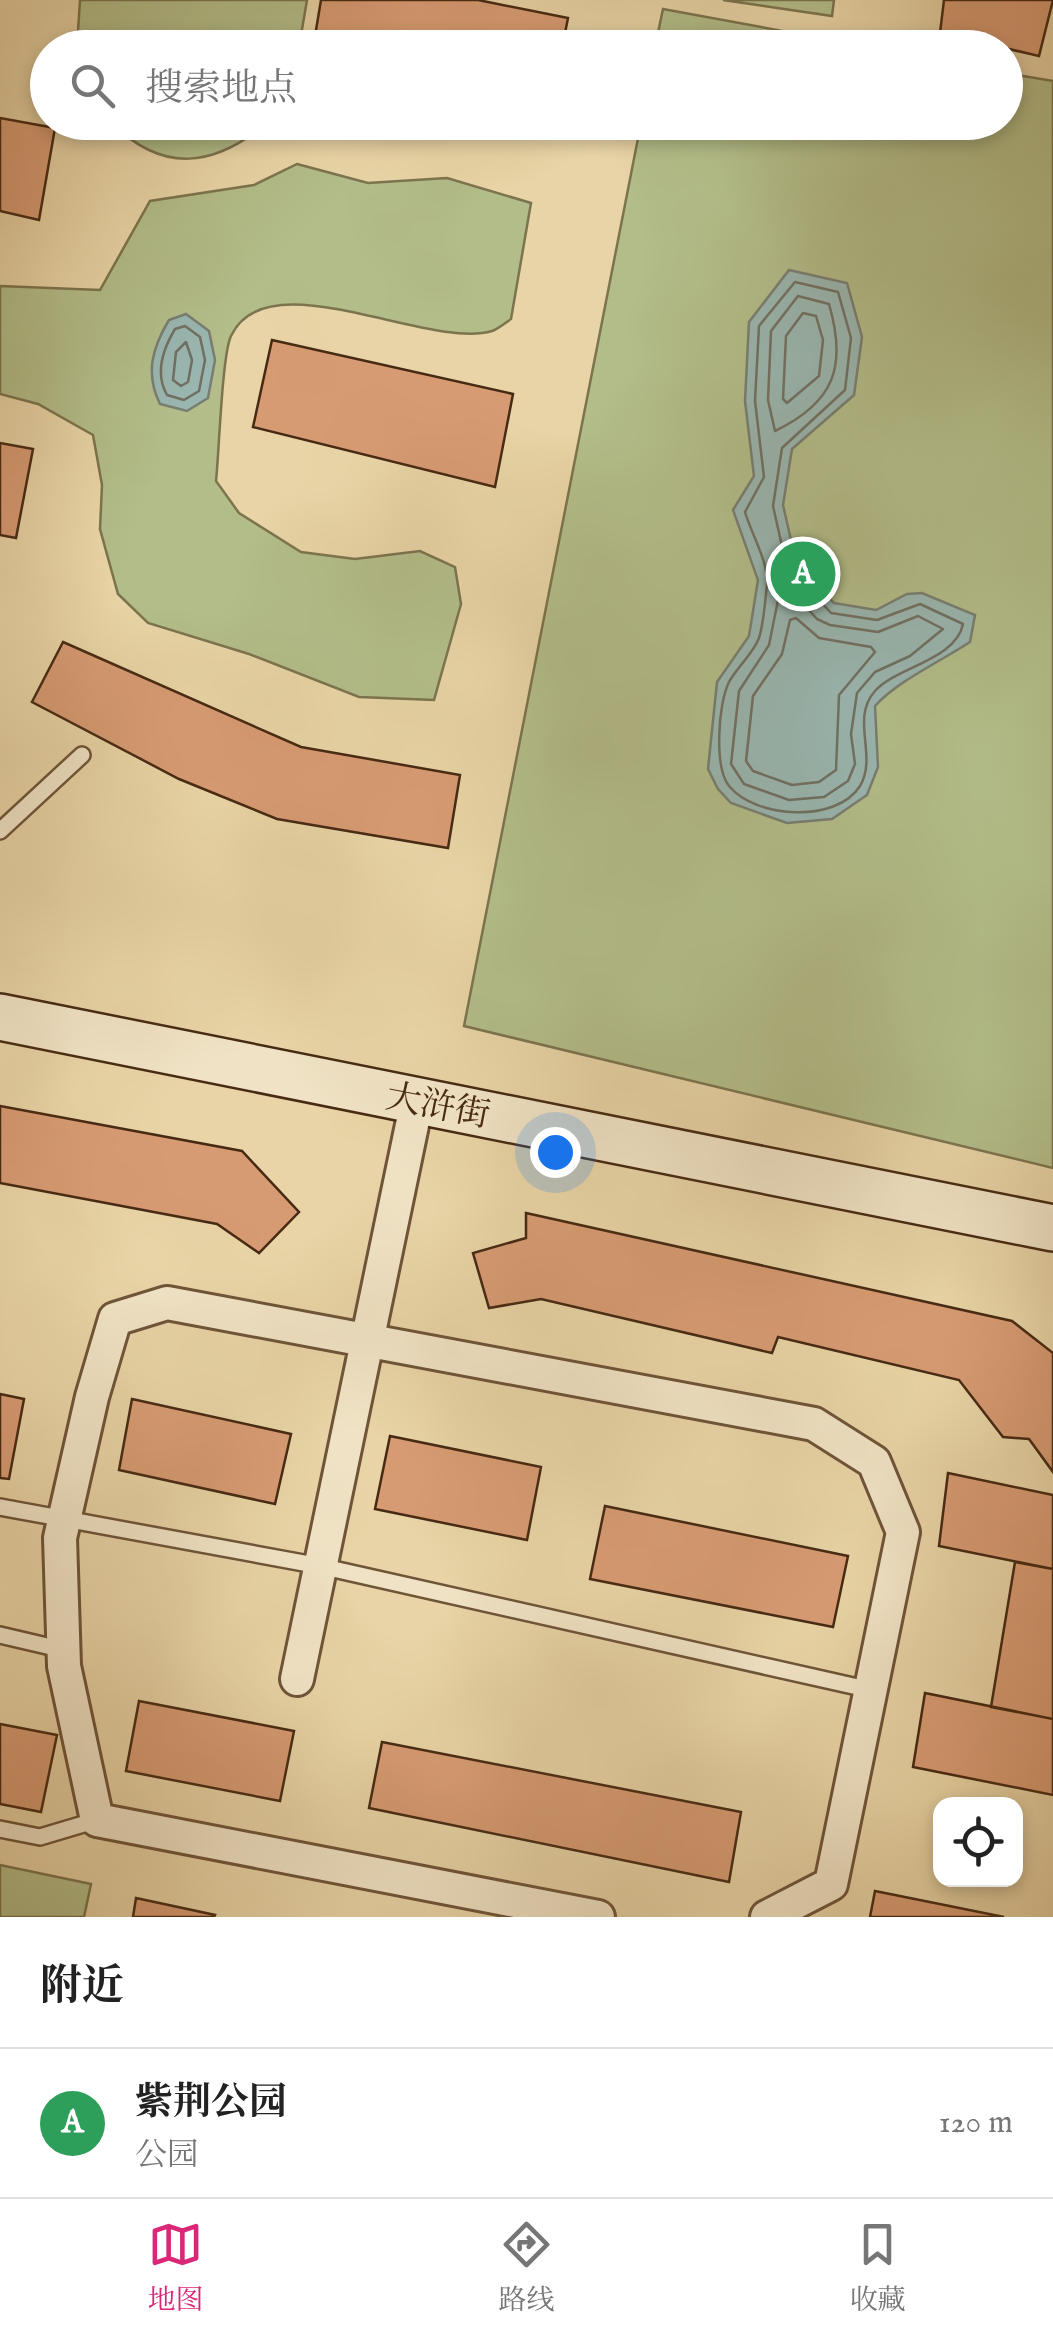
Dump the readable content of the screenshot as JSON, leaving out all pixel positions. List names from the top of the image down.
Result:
{
  "streets": {
    "street": ["大浒街"]
  },
  "page": {
    "search": "搜索地点",
    "pins": "A",
    "heading": "附近",
    "list": [
      {
        "mark": "A",
        "name": "紫荆公园",
        "note": "公园",
        "value": "120 m"
      }
    ],
    "nav": ["地图", "路线", "收藏"]
  }
}
